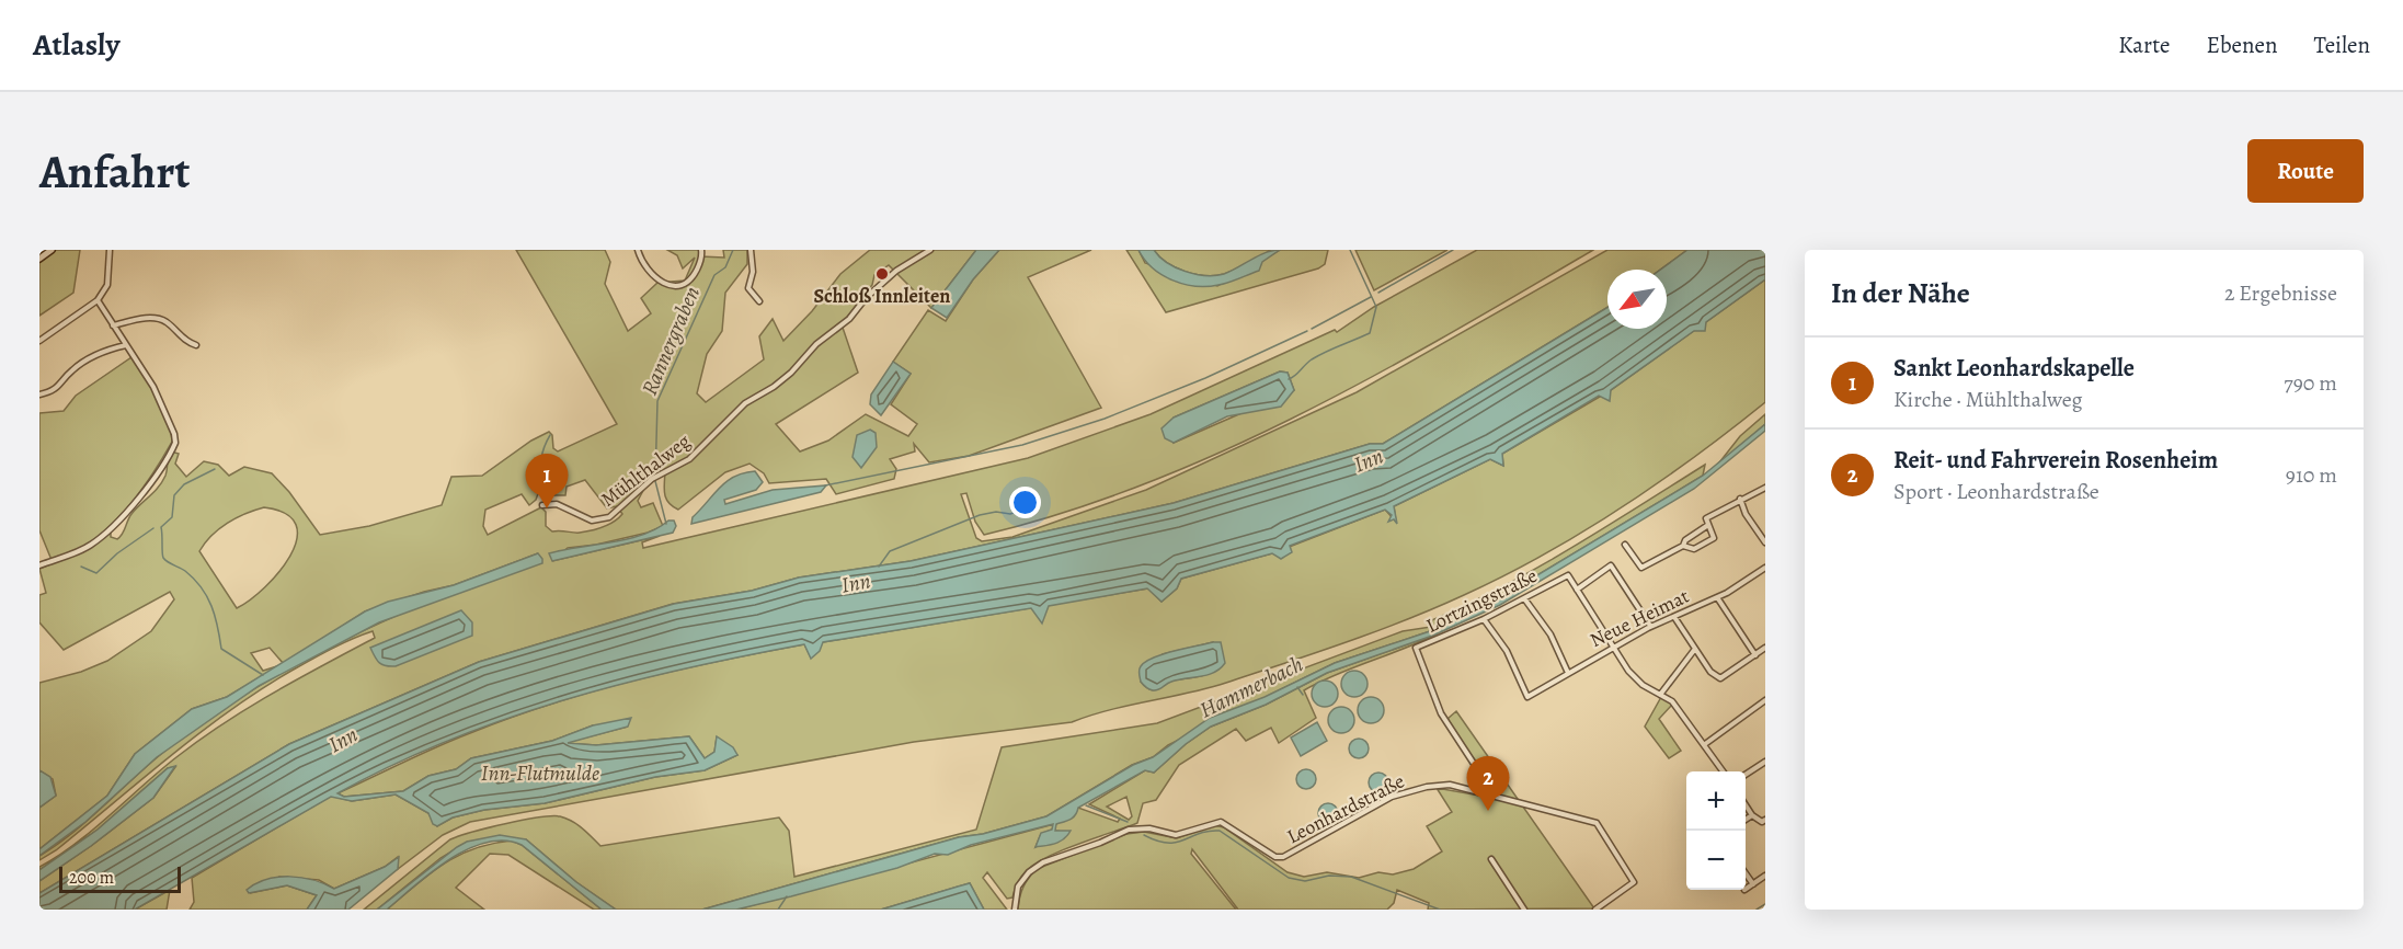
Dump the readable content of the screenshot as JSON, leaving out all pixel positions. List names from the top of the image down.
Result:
{
  "streets": {
    "street": [
      "Mühlthalweg",
      "Lortzingstraße",
      "Neue Heimat",
      "Leonhardstraße"
    ]
  },
  "crossings": [
    ["Lortzingstraße", "Neue Heimat"],
    ["Lortzingstraße", "Leonhardstraße"]
  ],
  "water": [
    "Rannergraben",
    "Inn",
    "Hammerbach",
    "Inn-Flutmulde"
  ],
  "places": ["Schloß Innleiten"],
  "scale_bar": "200 m",
  "north": "bottom left",
  "page": {
    "header": "Atlasly",
    "nav": ["Karte", "Ebenen", "Teilen"],
    "buttons": "Route",
    "title": "Anfahrt",
    "heading": ["In der Nähe", "2 Ergebnisse"],
    "list": [
      {
        "mark": "1",
        "name": "Sankt Leonhardskapelle",
        "note": "Kirche · Mühlthalweg",
        "value": "790 m"
      },
      {
        "mark": "2",
        "name": "Reit- und Fahrverein Rosenheim",
        "note": "Sport · Leonhardstraße",
        "value": "910 m"
      }
    ],
    "pins": ["1", "2"],
    "map_buttons": ["+", "−"],
    "scale": "200 m"
  }
}
